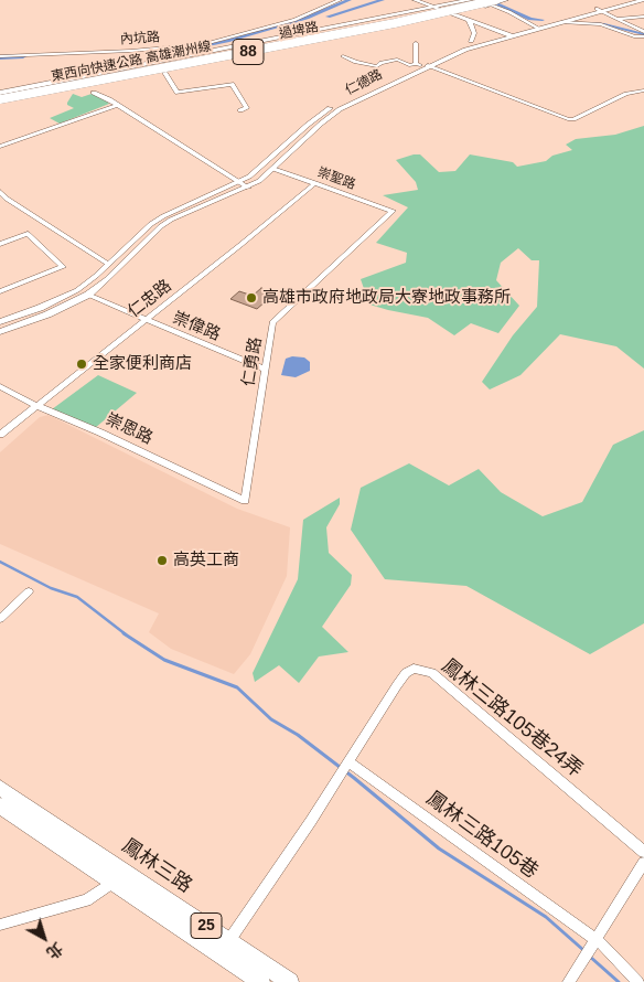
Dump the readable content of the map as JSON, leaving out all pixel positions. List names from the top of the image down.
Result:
{
  "streets": {
    "highway": ["88", "東西向快速公路 高雄潮州線"],
    "main road": ["過埤路", "鳳林三路", "25"],
    "street": [
      "內坑路",
      "仁德路",
      "崇聖路",
      "仁忠路",
      "崇偉路",
      "仁勇路",
      "崇恩路",
      "鳳林三路105巷24弄",
      "鳳林三路105巷"
    ]
  },
  "crossings": [
    ["過埤路", "東西向快速公路 高雄潮州線"],
    ["仁德路", "崇聖路"],
    ["仁德路", "崇偉路"],
    ["崇聖路", "仁忠路"],
    ["崇聖路", "仁勇路"],
    ["仁忠路", "崇偉路"],
    ["仁忠路", "崇恩路"],
    ["崇偉路", "仁勇路"],
    ["仁勇路", "崇恩路"],
    ["鳳林三路105巷24弄", "鳳林三路105巷"]
  ],
  "places": ["高雄市政府地政局大寮地政事務所", "全家便利商店", "高英工商"],
  "north": "bottom right"
}
